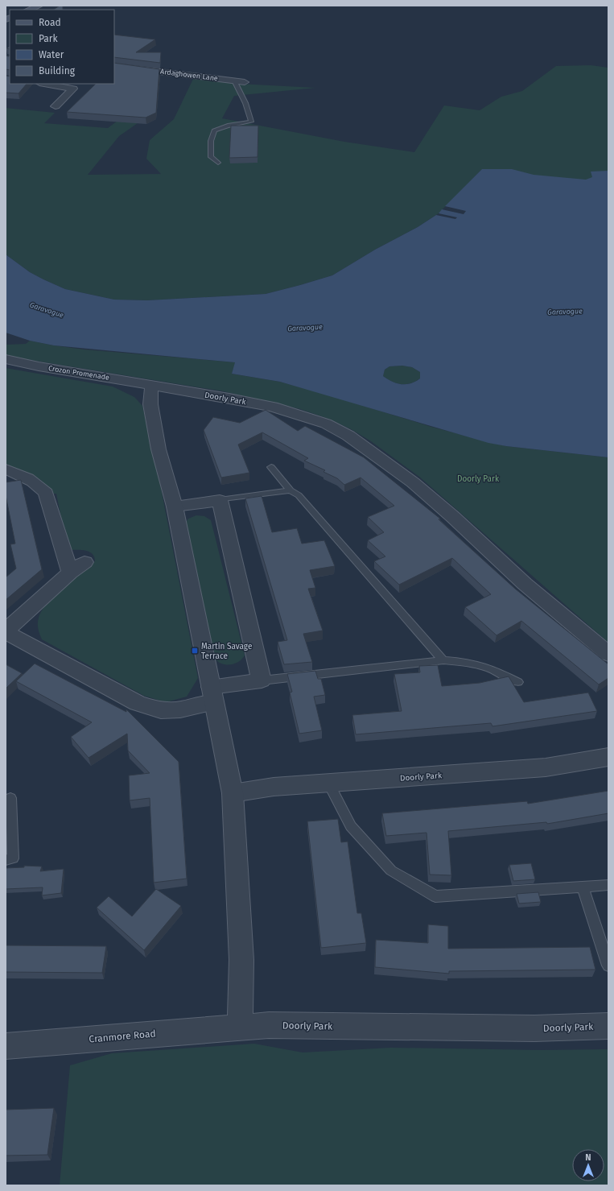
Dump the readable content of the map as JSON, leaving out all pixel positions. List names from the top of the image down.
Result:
{
  "streets": {
    "street": [
      "Ardaghowen Lane",
      "Crozon Promenade",
      "Doorly Park",
      "Cranmore Road"
    ]
  },
  "crossings": [
    ["Crozon Promenade", "Doorly Park"],
    ["Doorly Park", "Cranmore Road"]
  ],
  "water": ["Garavogue"],
  "parks": ["Doorly Park"],
  "places": {
    "transit": ["Martin Savage Terrace"]
  },
  "legend": [
    "Road",
    "Park",
    "Water",
    "Building"
  ],
  "north": "top"
}
